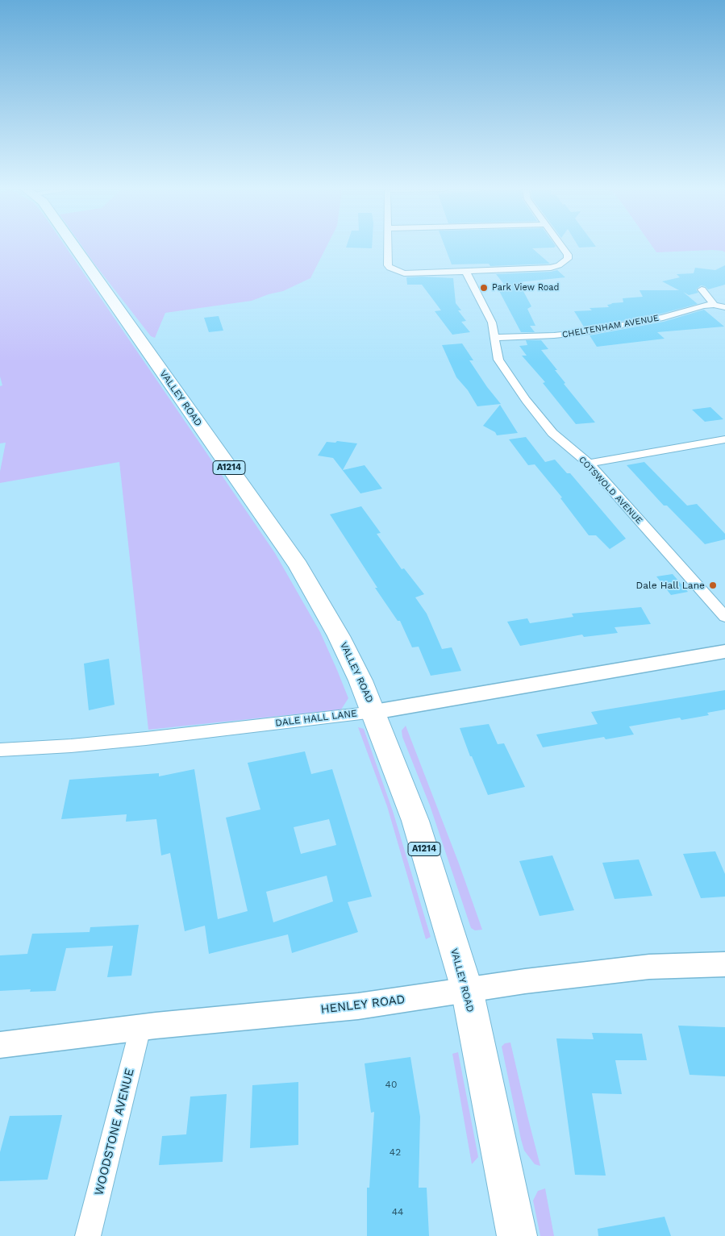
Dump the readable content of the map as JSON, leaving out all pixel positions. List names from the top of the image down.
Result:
{
  "streets": {
    "main road": ["VALLEY ROAD", "A1214"],
    "street": [
      "CHELTENHAM AVENUE",
      "COTSWOLD AVENUE",
      "DALE HALL LANE",
      "HENLEY ROAD",
      "WOODSTONE AVENUE"
    ]
  },
  "crossings": [
    ["CHELTENHAM AVENUE", "COTSWOLD AVENUE"],
    ["VALLEY ROAD", "DALE HALL LANE"],
    ["VALLEY ROAD", "HENLEY ROAD"],
    ["HENLEY ROAD", "WOODSTONE AVENUE"]
  ],
  "places": ["Park View Road", "Dale Hall Lane"],
  "house_numbers": ["40", "42", "44"]
}
